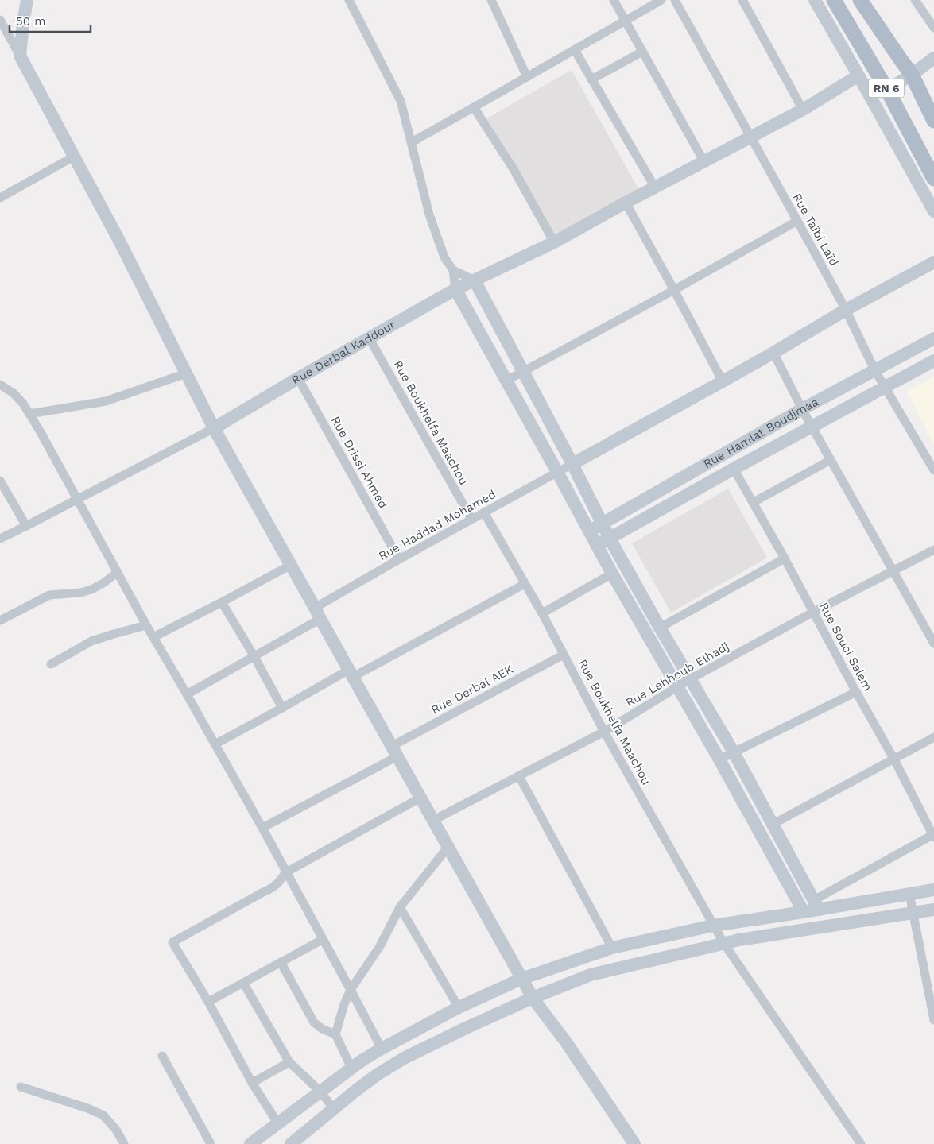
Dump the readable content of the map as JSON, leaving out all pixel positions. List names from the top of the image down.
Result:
{
  "streets": {
    "main road": ["RN 6"],
    "street": [
      "Rue Taïbi Laïd",
      "Rue Derbal Kaddour",
      "Rue Boukhelfa Maachou",
      "Rue Hamlat Boudjmaa",
      "Rue Drissi Ahmed",
      "Rue Haddad Mohamed",
      "Rue Souci Salem",
      "Rue Lehhoub Elhadj",
      "Rue Derbal AEK"
    ]
  },
  "crossings": [
    ["Rue Taïbi Laïd", "Rue Derbal Kaddour"],
    ["Rue Taïbi Laïd", "Rue Hamlat Boudjmaa"],
    ["Rue Derbal Kaddour", "Rue Boukhelfa Maachou"],
    ["Rue Derbal Kaddour", "Rue Drissi Ahmed"],
    ["Rue Boukhelfa Maachou", "Rue Haddad Mohamed"],
    ["Rue Boukhelfa Maachou", "Rue Lehhoub Elhadj"],
    ["Rue Boukhelfa Maachou", "Rue Derbal AEK"],
    ["Rue Hamlat Boudjmaa", "Rue Souci Salem"],
    ["Rue Drissi Ahmed", "Rue Haddad Mohamed"],
    ["Rue Souci Salem", "Rue Lehhoub Elhadj"]
  ],
  "scale_bar": "50 m"
}
